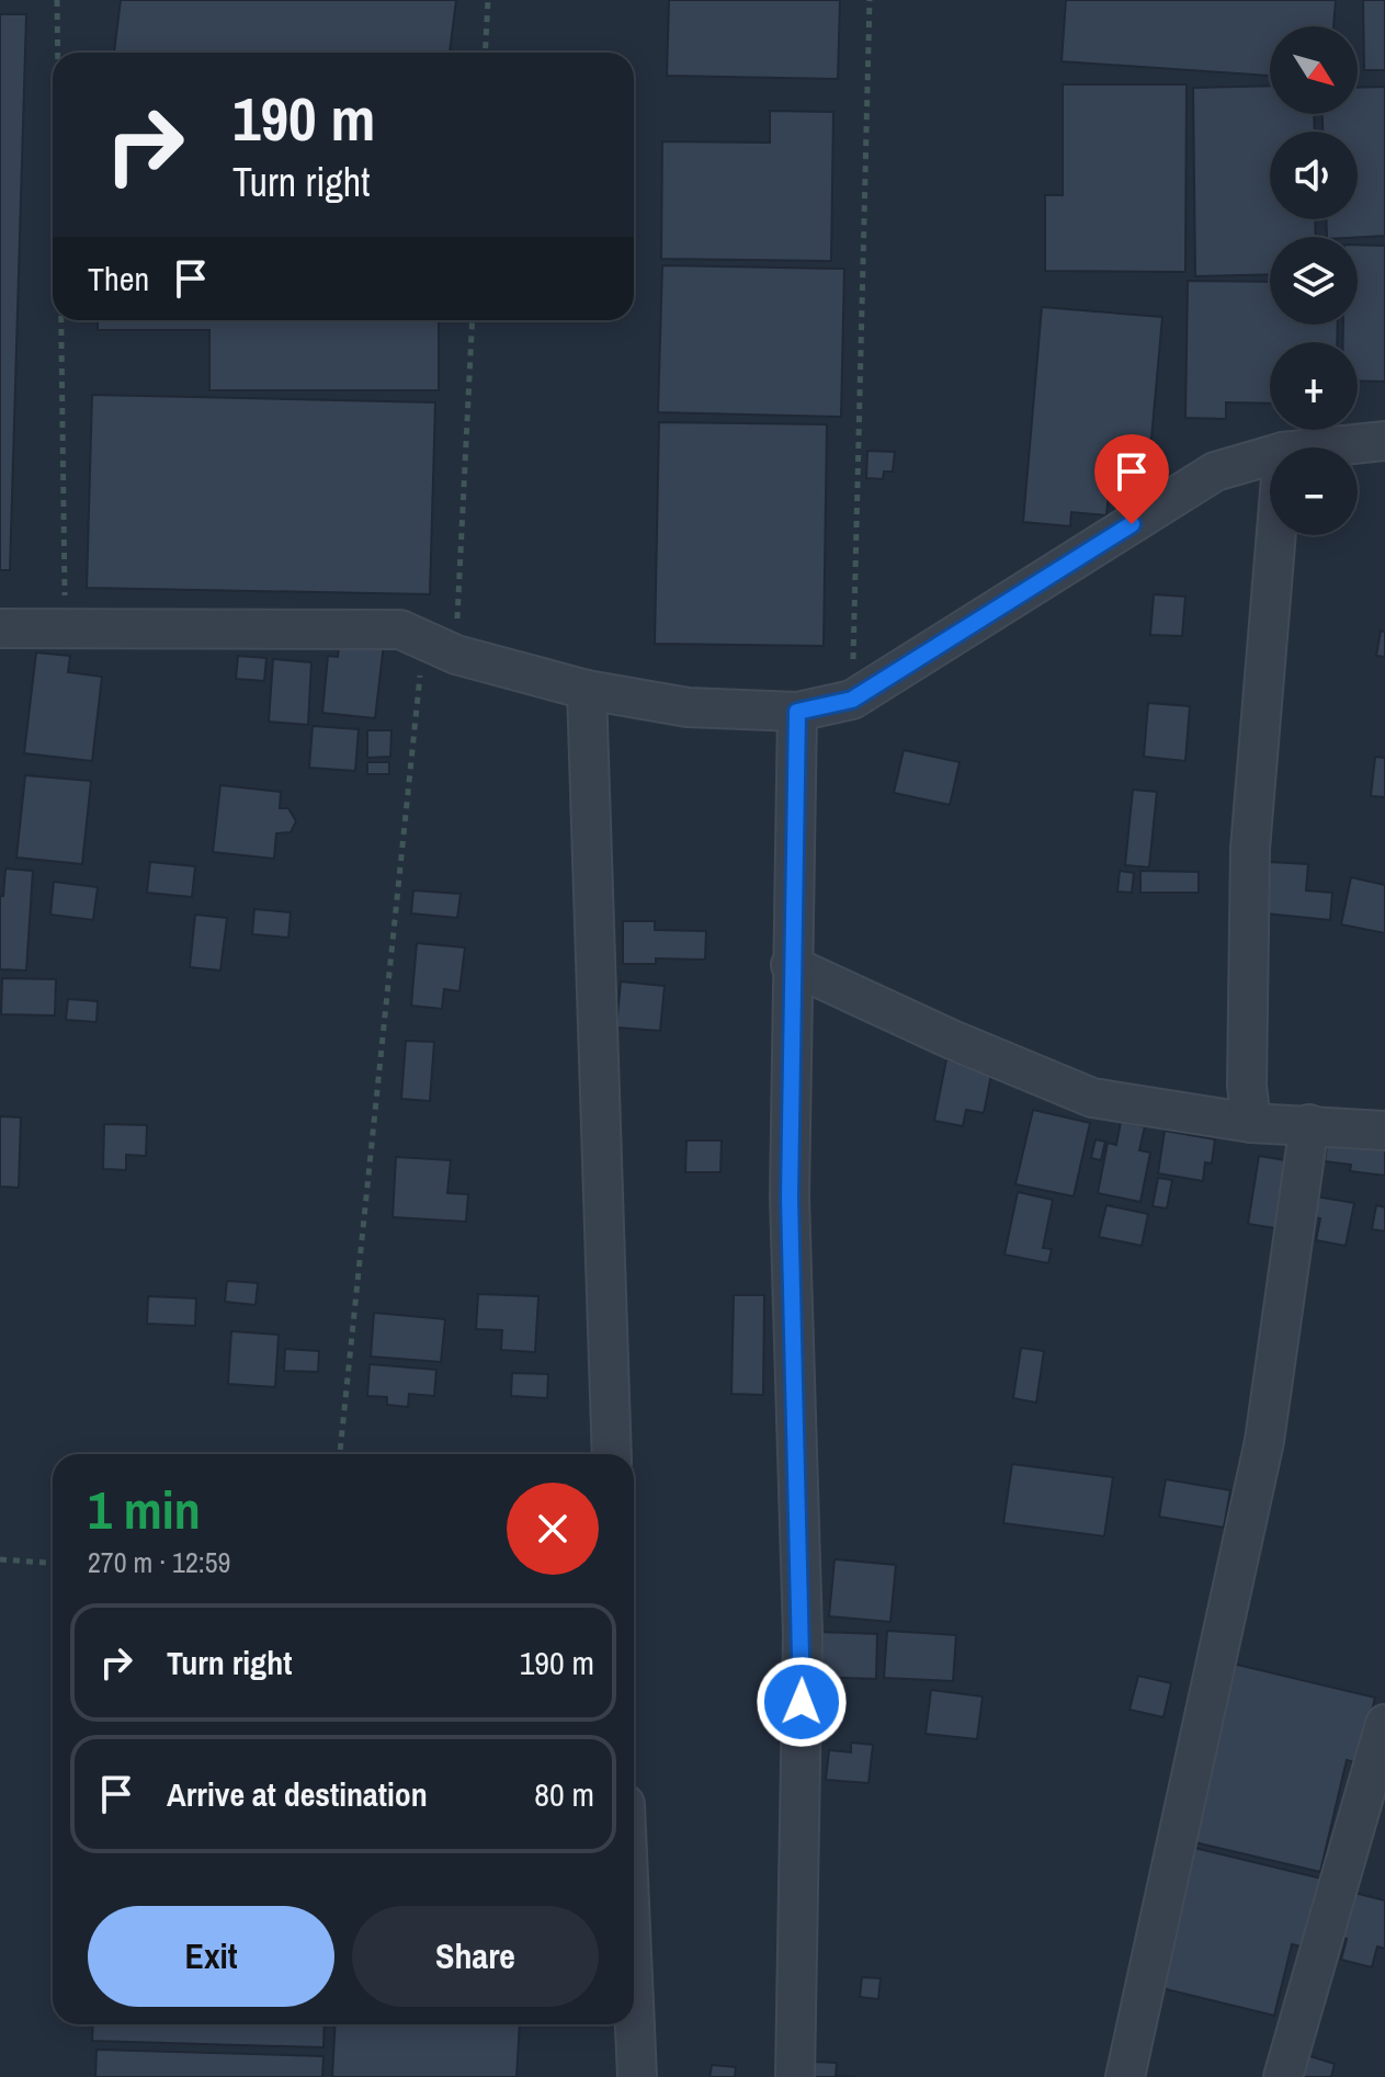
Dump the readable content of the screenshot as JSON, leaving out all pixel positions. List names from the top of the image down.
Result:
{
  "north": "bottom right",
  "page": {
    "map_buttons": ["+", "−"],
    "turn": ["190 m", "Turn right"],
    "then": "Then",
    "heading": ["1 min", "270 m · 12:59"],
    "list": [
      {
        "name": "Turn right",
        "value": "190 m"
      },
      {
        "name": "Arrive at destination",
        "value": "80 m"
      }
    ],
    "buttons": ["Exit", "Share"]
  }
}
